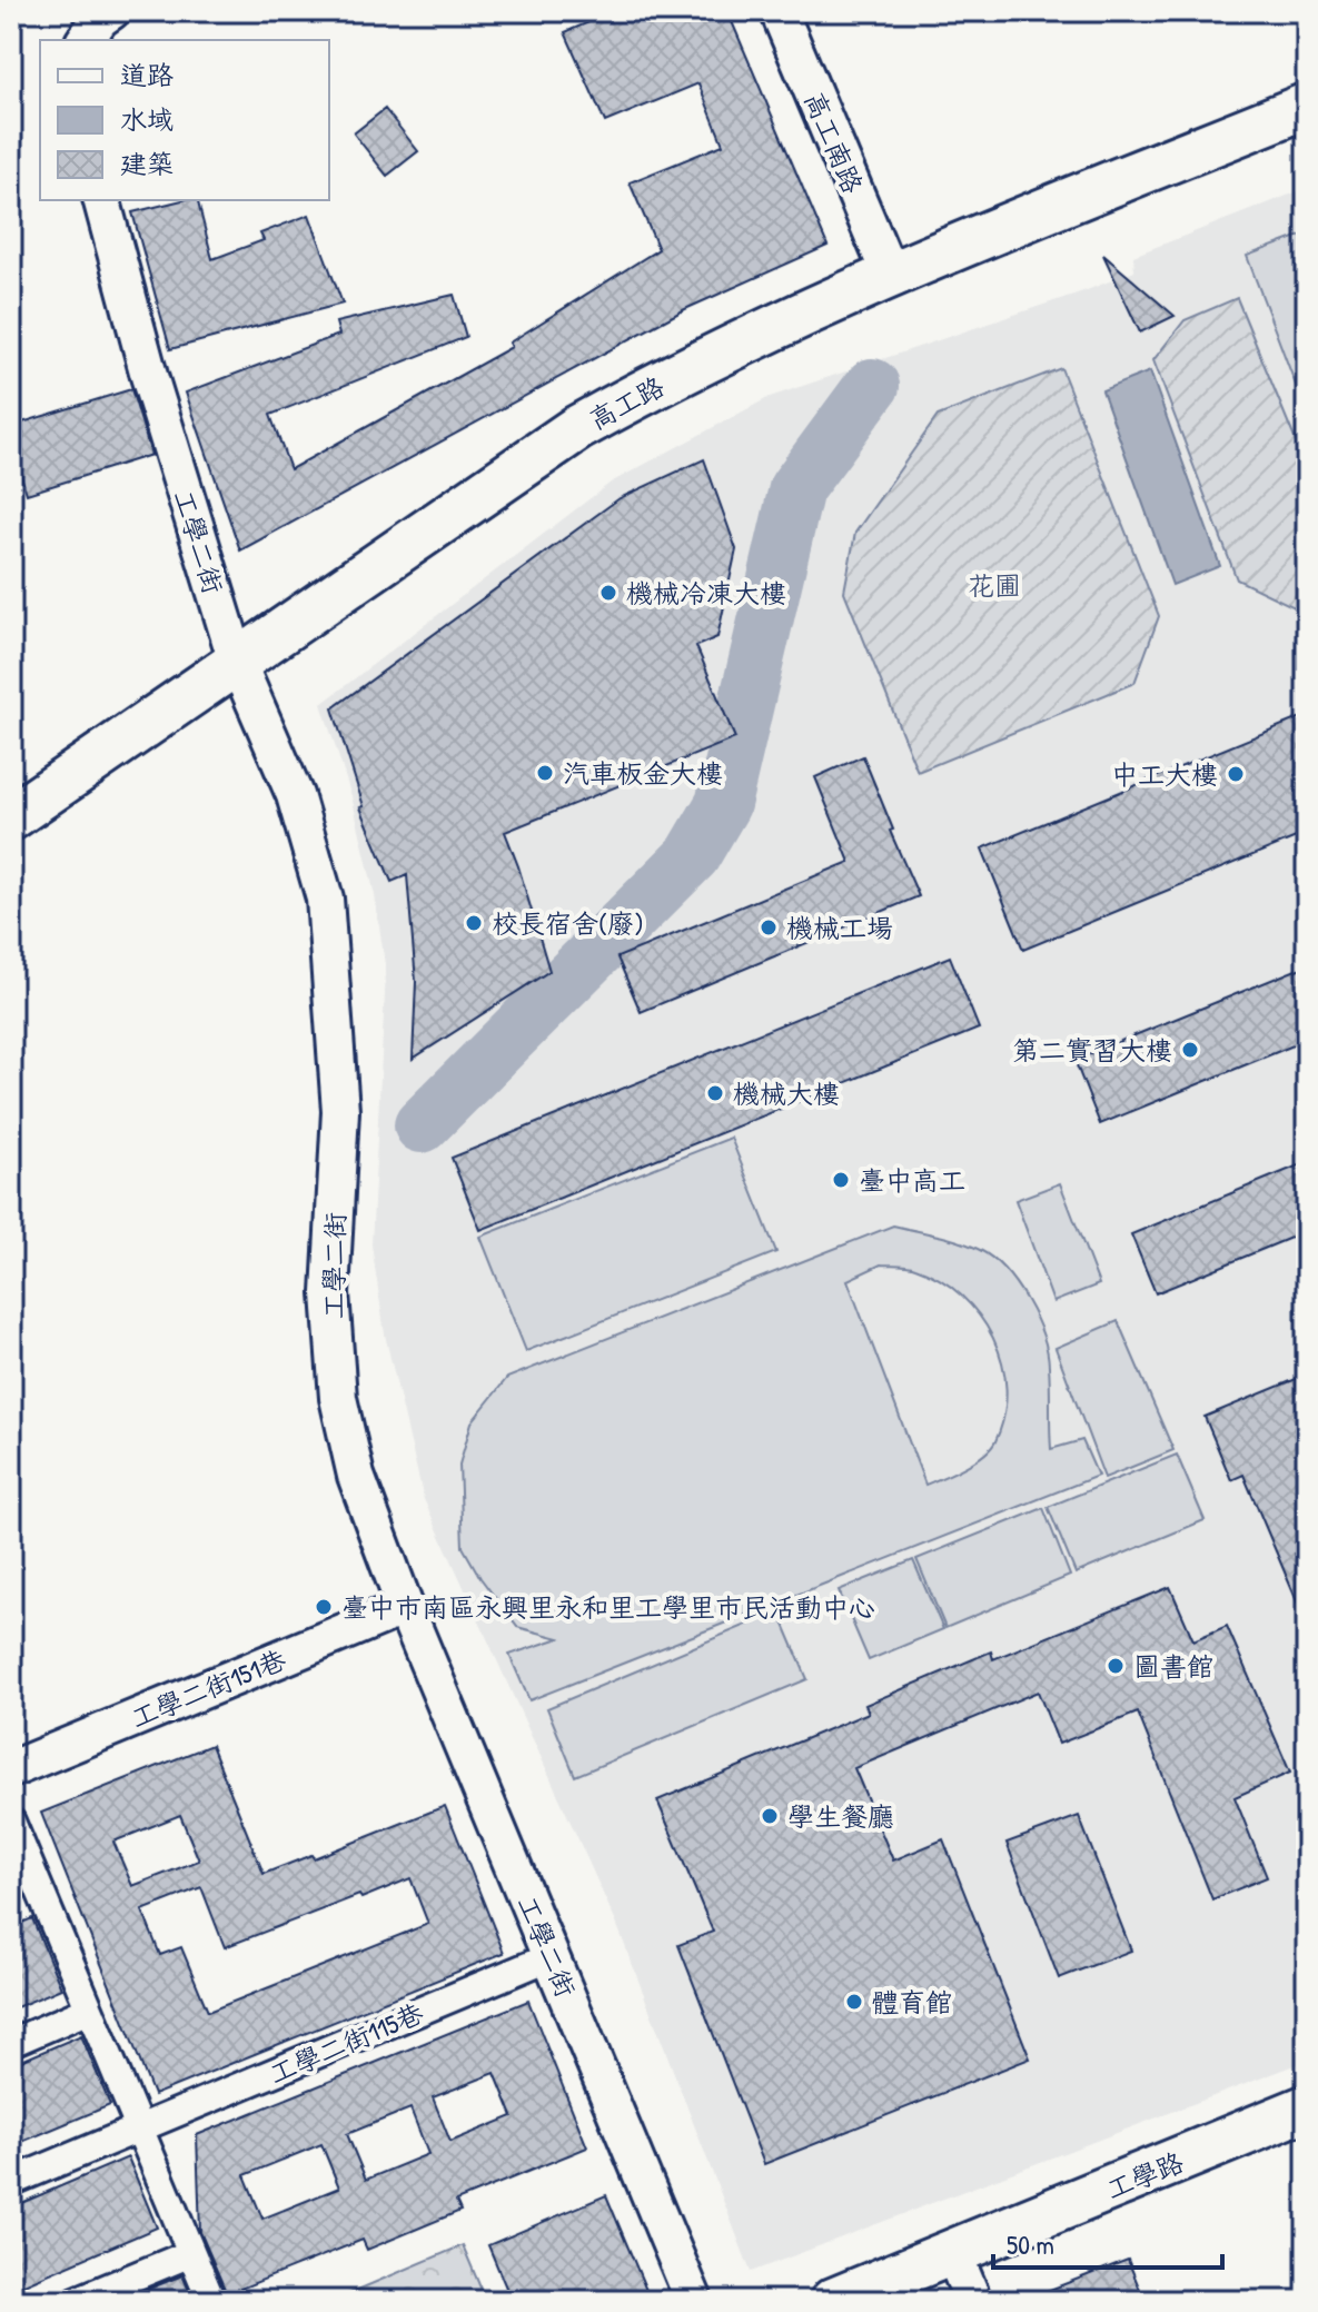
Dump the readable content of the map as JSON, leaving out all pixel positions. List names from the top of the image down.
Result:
{
  "streets": {
    "street": [
      "高工南路",
      "高工路",
      "工學二街",
      "工學二街151巷",
      "工學二街115巷",
      "工學路"
    ]
  },
  "crossings": [
    ["高工南路", "高工路"],
    ["高工路", "工學二街"],
    ["工學二街", "工學二街151巷"],
    ["工學二街", "工學二街115巷"]
  ],
  "parks": ["花圃"],
  "places": [
    "機械冷凍大樓",
    "汽車板金大樓",
    "中工大樓",
    "校長宿舍(廢)",
    "機械工場",
    "第二實習大樓",
    "機械大樓",
    "臺中高工",
    "臺中市南區永興里永和里工學里市民活動中心",
    "圖書館",
    "學生餐廳",
    "體育館"
  ],
  "legend": ["道路", "水域", "建築"],
  "scale_bar": "50 m"
}
